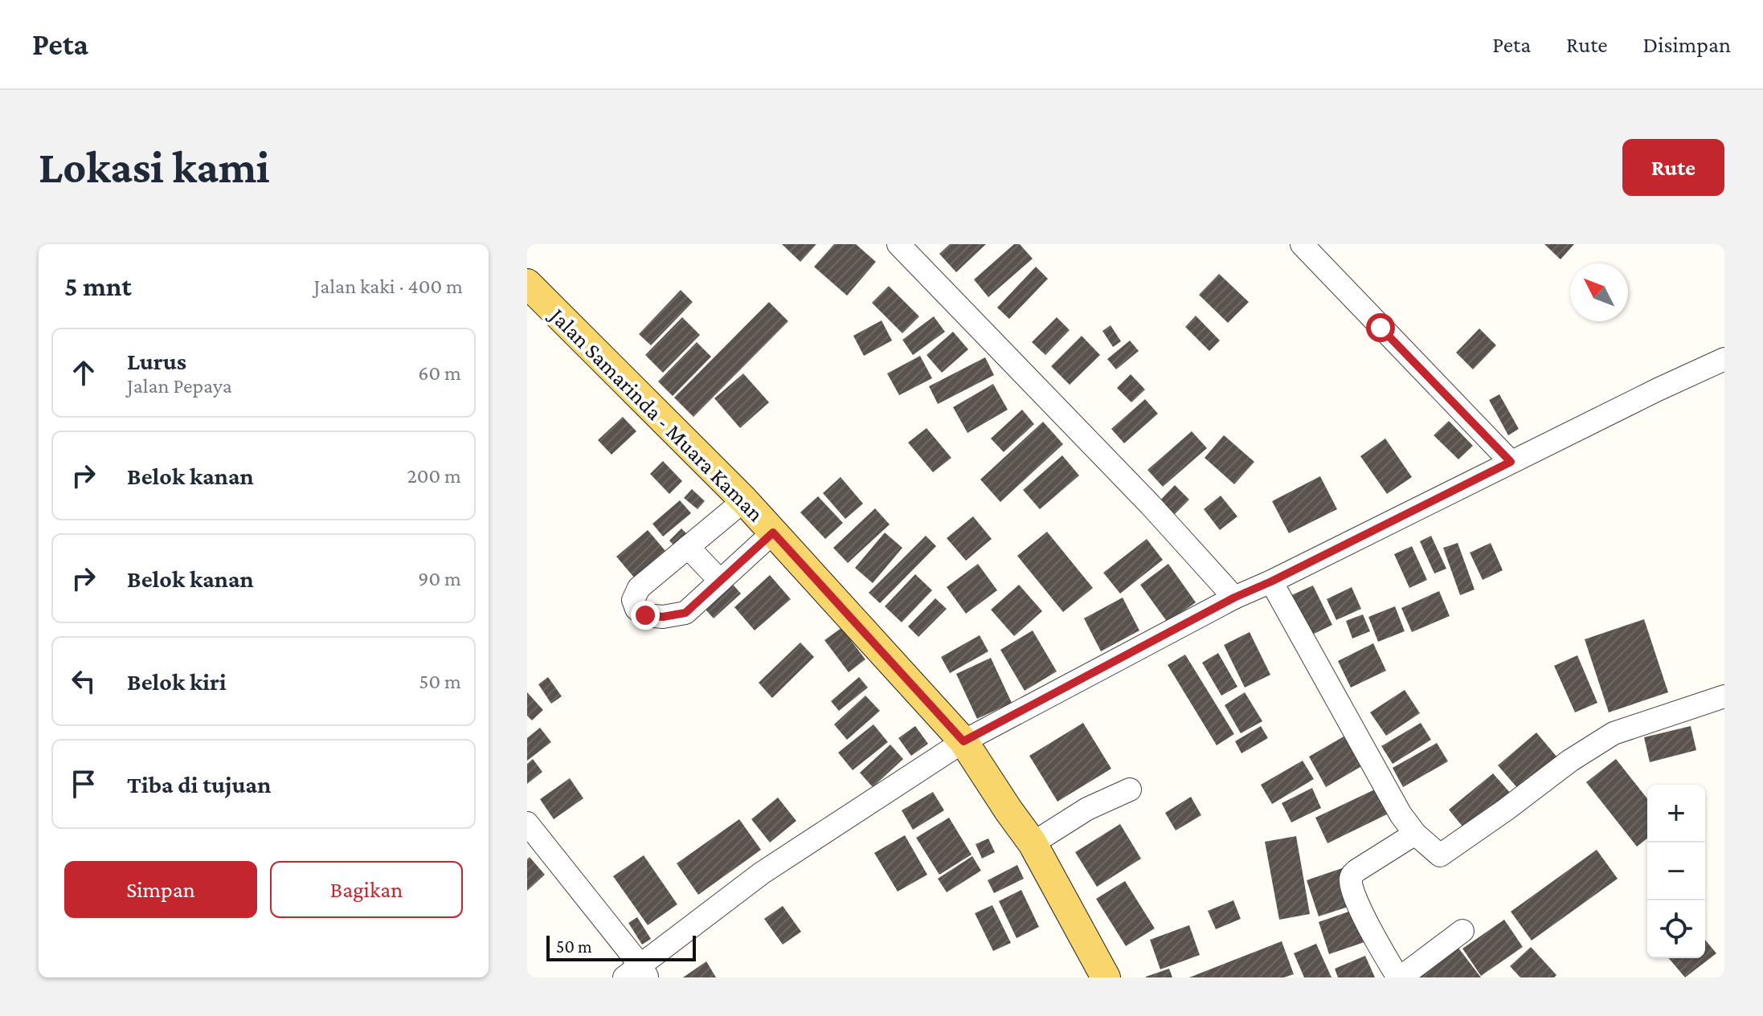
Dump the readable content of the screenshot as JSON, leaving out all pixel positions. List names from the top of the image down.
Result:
{
  "streets": {
    "main road": ["Jalan Samarinda - Muara Kaman"]
  },
  "scale_bar": "50 m",
  "north": "top left",
  "page": {
    "header": "Peta",
    "nav": ["Peta", "Rute", "Disimpan"],
    "buttons": [
      "Rute",
      ["Simpan", "Bagikan"]
    ],
    "title": "Lokasi kami",
    "heading": ["5 mnt", "Jalan kaki · 400 m"],
    "list": [
      ["Lurus", "Jalan Pepaya", "60 m"],
      ["Belok kanan", "200 m"],
      ["Belok kanan", "90 m"],
      ["Belok kiri", "50 m"],
      "Tiba di tujuan"
    ],
    "map_buttons": ["+", "−"],
    "scale": "50 m"
  }
}
